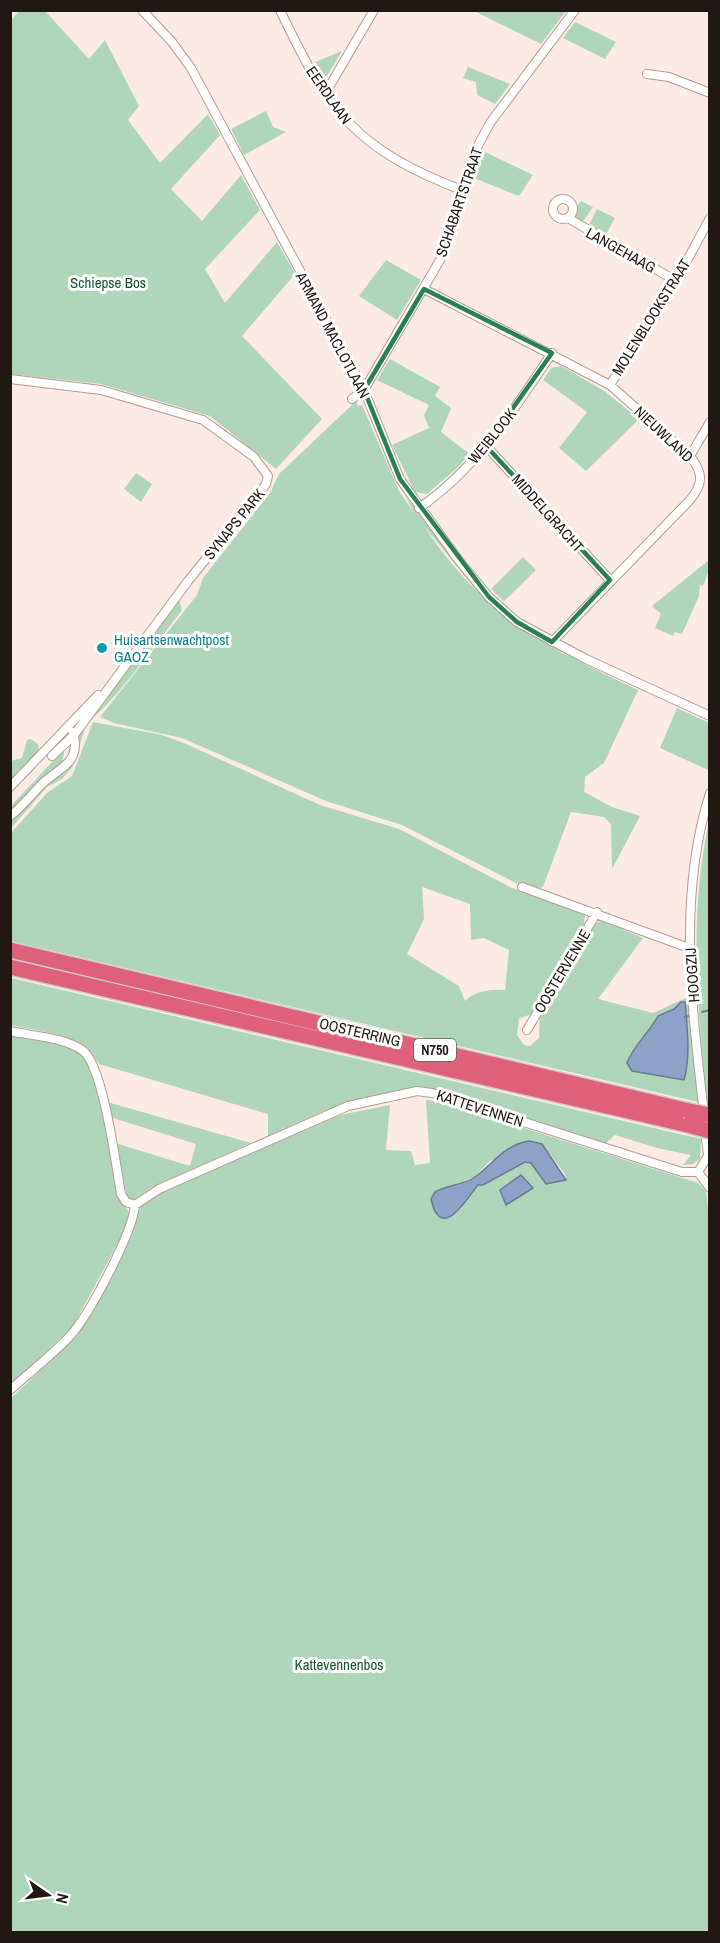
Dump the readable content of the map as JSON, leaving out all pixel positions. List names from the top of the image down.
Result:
{
  "streets": {
    "highway": ["OOSTERRING", "N750"],
    "street": [
      "EERDLAAN",
      "SCHABARTSTRAAT",
      "LANGEHAAG",
      "MOLENBLOOKSTRAAT",
      "ARMAND MACLOTLAAN",
      "NIEUWLAND",
      "WEIBLOOK",
      "MIDDELGRACHT",
      "SYNAPS PARK",
      "OOSTERVENNE",
      "HOOGZIJ",
      "KATTEVENNEN"
    ]
  },
  "crossings": [
    ["EERDLAAN", "SCHABARTSTRAAT"],
    ["SCHABARTSTRAAT", "ARMAND MACLOTLAAN"],
    ["SCHABARTSTRAAT", "NIEUWLAND"],
    ["LANGEHAAG", "MOLENBLOOKSTRAAT"],
    ["MOLENBLOOKSTRAAT", "NIEUWLAND"],
    ["ARMAND MACLOTLAAN", "NIEUWLAND"],
    ["ARMAND MACLOTLAAN", "WEIBLOOK"],
    ["NIEUWLAND", "WEIBLOOK"],
    ["NIEUWLAND", "MIDDELGRACHT"],
    ["WEIBLOOK", "MIDDELGRACHT"],
    ["OOSTERVENNE", "HOOGZIJ"],
    ["HOOGZIJ", "KATTEVENNEN"]
  ],
  "parks": ["Schiepse Bos", "Kattevennenbos"],
  "places": ["Huisartsenwachtpost GAOZ"],
  "north": "right"
}
